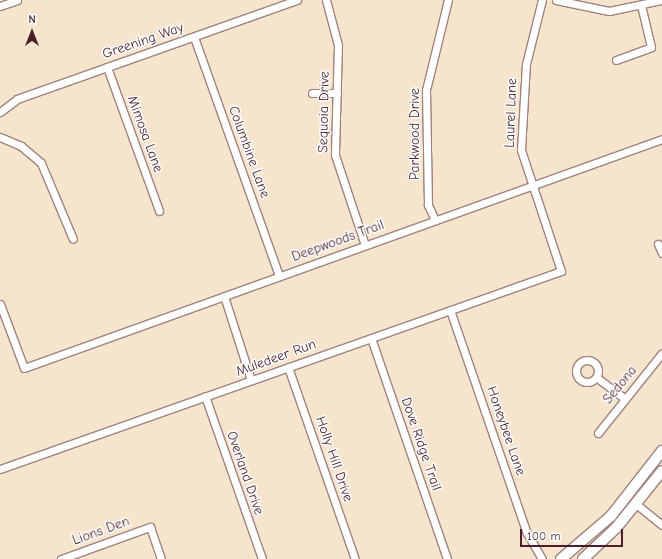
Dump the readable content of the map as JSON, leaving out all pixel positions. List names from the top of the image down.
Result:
{
  "streets": {
    "street": [
      "Greening Way",
      "Sequoia Drive",
      "Laurel Lane",
      "Mimosa Lane",
      "Parkwood Drive",
      "Columbine Lane",
      "Deepwoods Trail",
      "Muledeer Run",
      "Sedona",
      "Honeybee Lane",
      "Dove Ridge Trail",
      "Holly Hill Drive",
      "Overland Drive",
      "Lions Den"
    ]
  },
  "crossings": [
    ["Greening Way", "Mimosa Lane"],
    ["Greening Way", "Columbine Lane"],
    ["Sequoia Drive", "Deepwoods Trail"],
    ["Laurel Lane", "Deepwoods Trail"],
    ["Laurel Lane", "Muledeer Run"],
    ["Parkwood Drive", "Deepwoods Trail"],
    ["Columbine Lane", "Deepwoods Trail"],
    ["Muledeer Run", "Honeybee Lane"],
    ["Muledeer Run", "Dove Ridge Trail"],
    ["Muledeer Run", "Holly Hill Drive"],
    ["Muledeer Run", "Overland Drive"]
  ],
  "scale_bar": "100 m",
  "north": "top"
}
